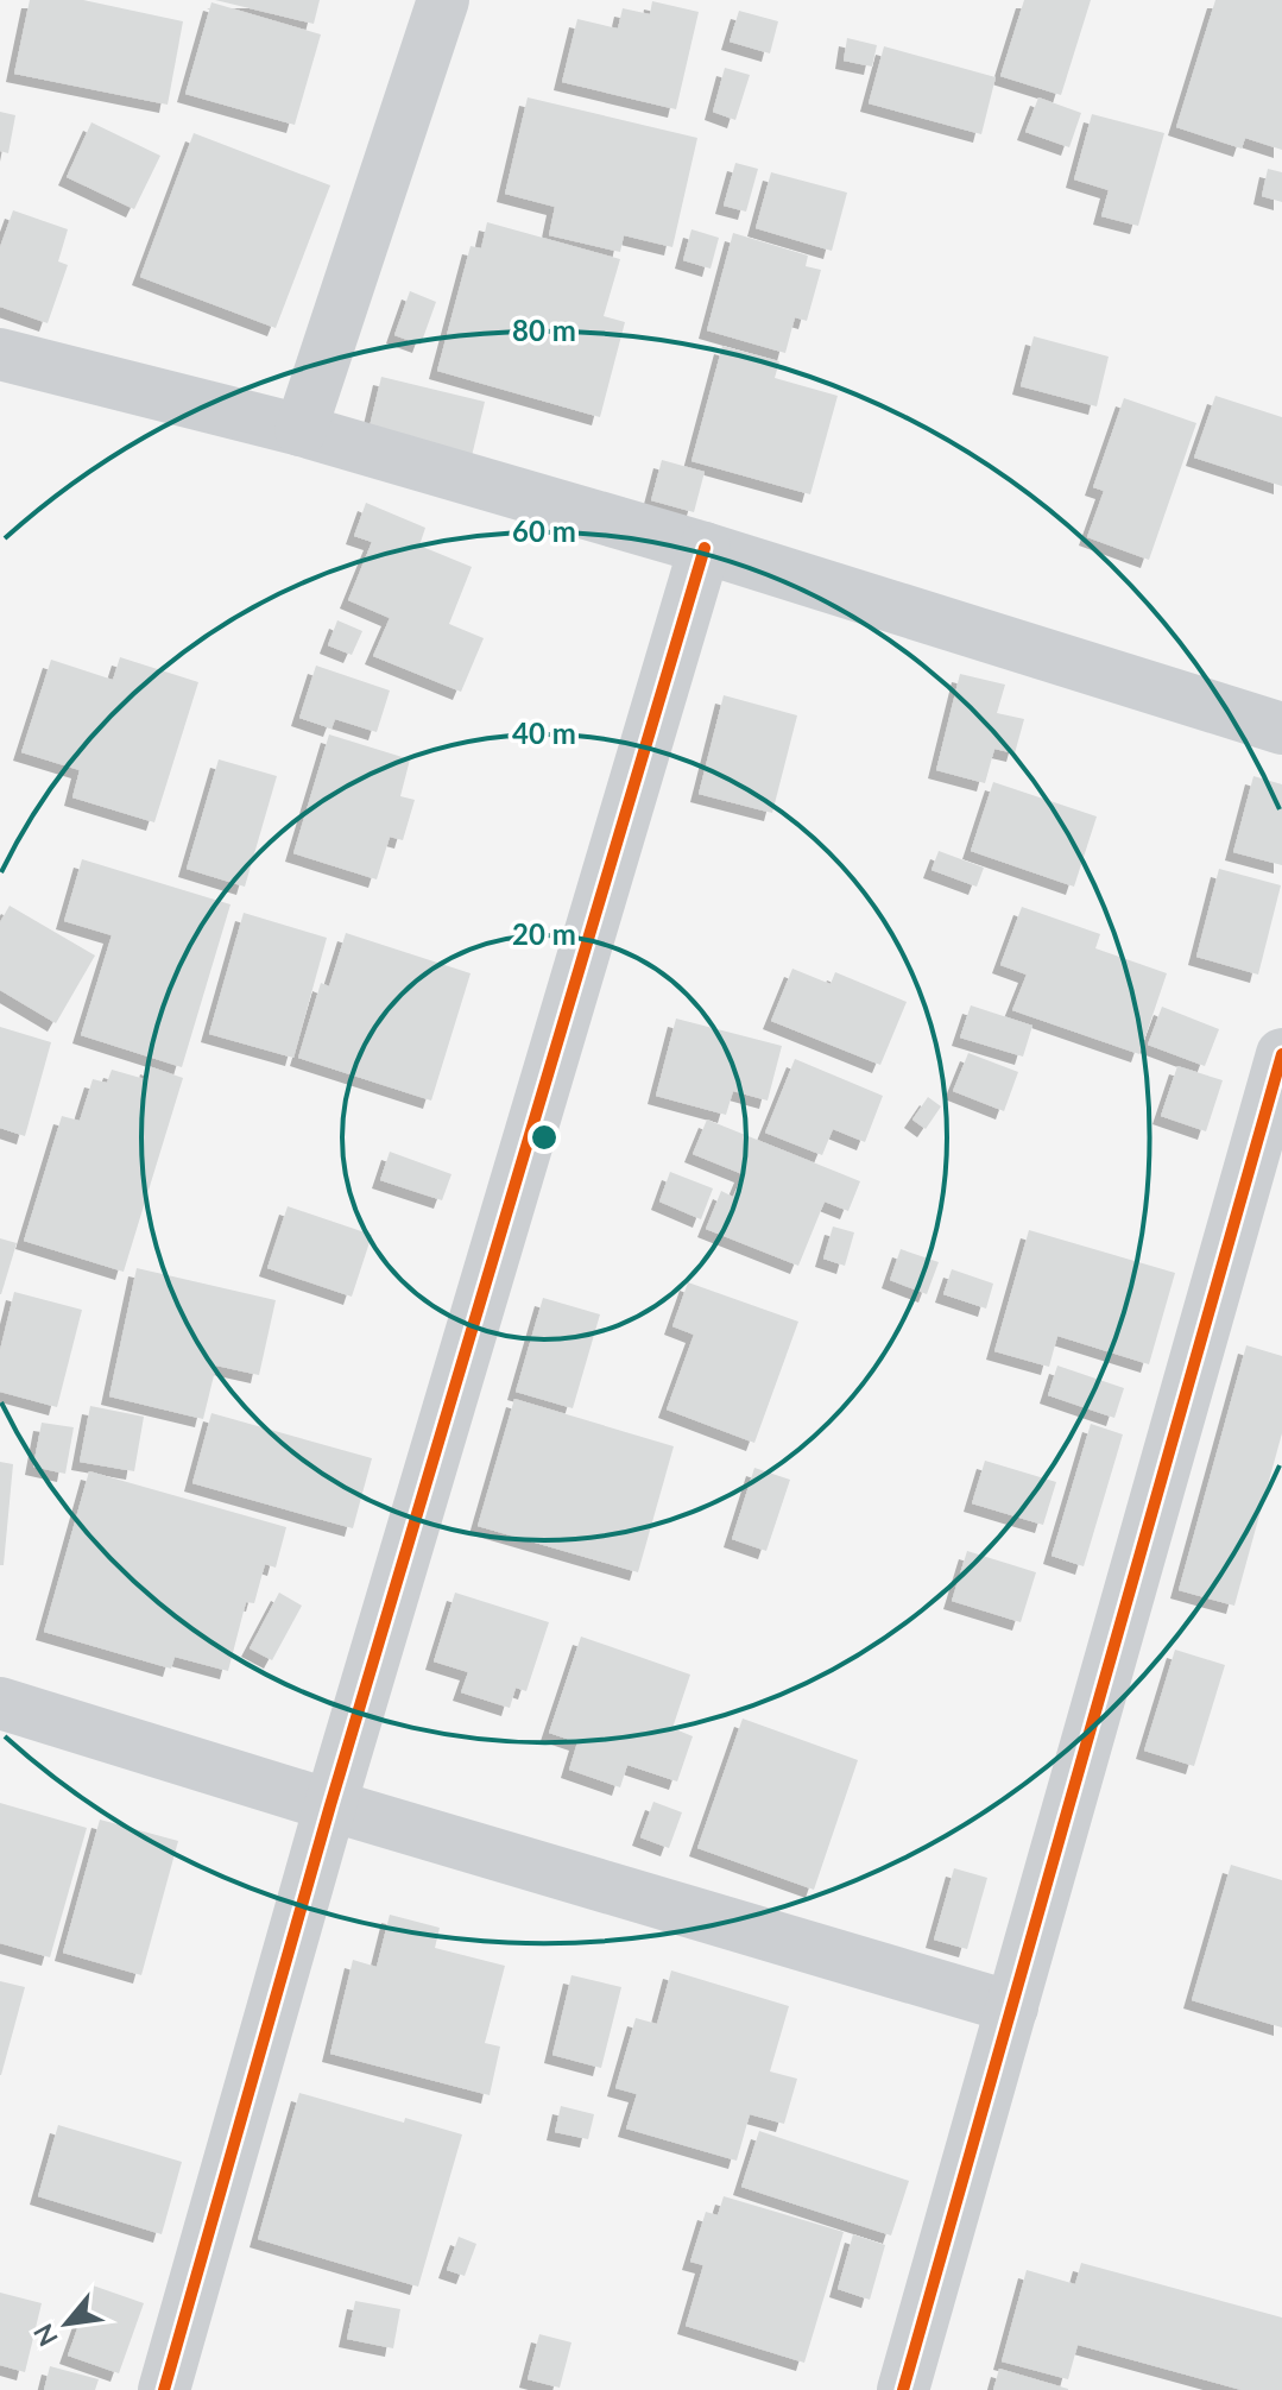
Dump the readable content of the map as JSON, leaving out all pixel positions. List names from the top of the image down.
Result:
{
  "north": "bottom left",
  "rings": [
    "80 m",
    "60 m",
    "40 m",
    "20 m"
  ]
}
